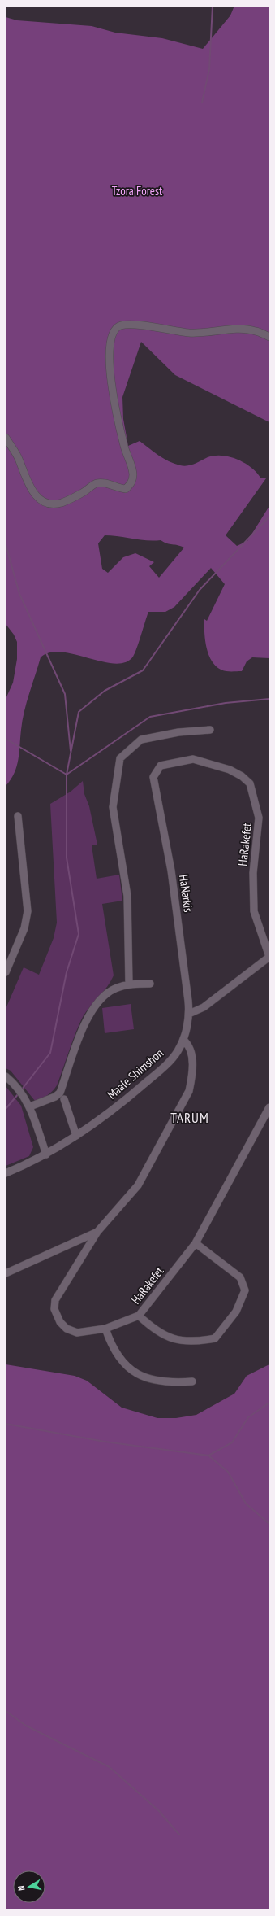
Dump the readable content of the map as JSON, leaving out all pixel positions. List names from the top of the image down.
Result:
{
  "streets": {
    "street": ["HaRakefet", "HaNarkis", "Maale Shimshon"]
  },
  "crossings": [
    ["HaRakefet", "HaNarkis"],
    ["HaNarkis", "Maale Shimshon"]
  ],
  "districts": ["TARUM"],
  "parks": ["Tzora Forest"],
  "north": "left"
}
